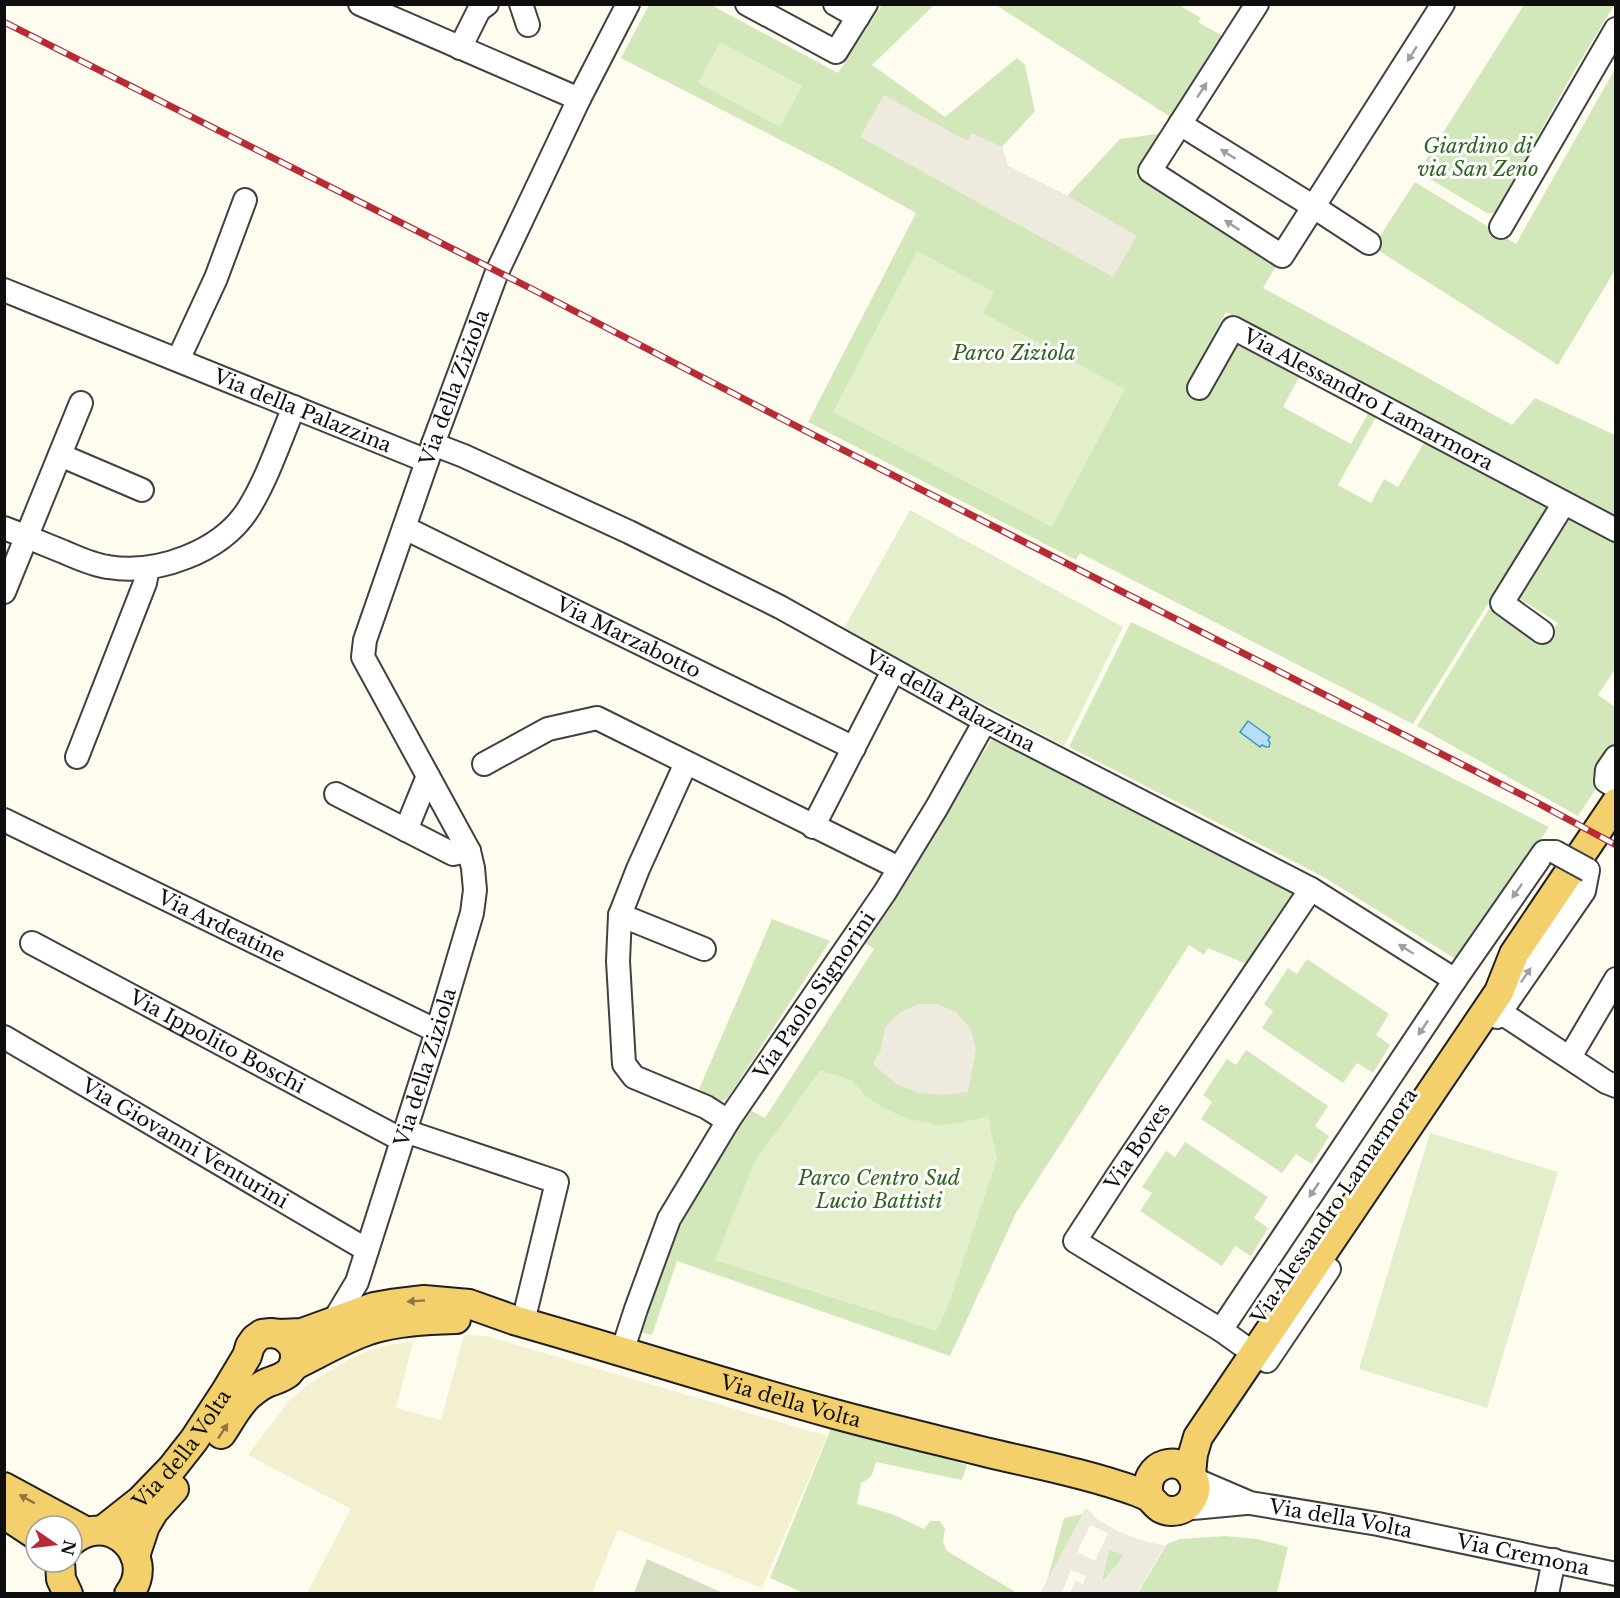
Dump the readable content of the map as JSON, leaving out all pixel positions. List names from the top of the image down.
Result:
{
  "streets": {
    "main road": ["Via Alessandro Lamarmora", "Via della Volta"],
    "street": [
      "Via della Ziziola",
      "Via della Palazzina",
      "Via Marzabotto",
      "Via Ardeatine",
      "Via Paolo Signorini",
      "Via Ippolito Boschi",
      "Via Giovanni Venturini",
      "Via Boves",
      "Via Cremona"
    ]
  },
  "crossings": [
    ["Via della Ziziola", "Via della Palazzina"],
    ["Via della Ziziola", "Via Marzabotto"],
    ["Via della Ziziola", "Via Ardeatine"],
    ["Via della Ziziola", "Via Ippolito Boschi"],
    ["Via della Ziziola", "Via Giovanni Venturini"],
    ["Via Alessandro Lamarmora", "Via della Palazzina"],
    ["Via Alessandro Lamarmora", "Via Boves"],
    ["Via Alessandro Lamarmora", "Via della Volta"],
    ["Via della Palazzina", "Via Paolo Signorini"],
    ["Via della Palazzina", "Via Boves"],
    ["Via Paolo Signorini", "Via della Volta"],
    ["Via Ippolito Boschi", "Via della Volta"],
    ["Via della Volta", "Via Cremona"]
  ],
  "parks": ["Giardino di via San Zeno", "Parco Ziziola", "Parco Centro Sud Lucio Battisti"],
  "north": "right"
}
